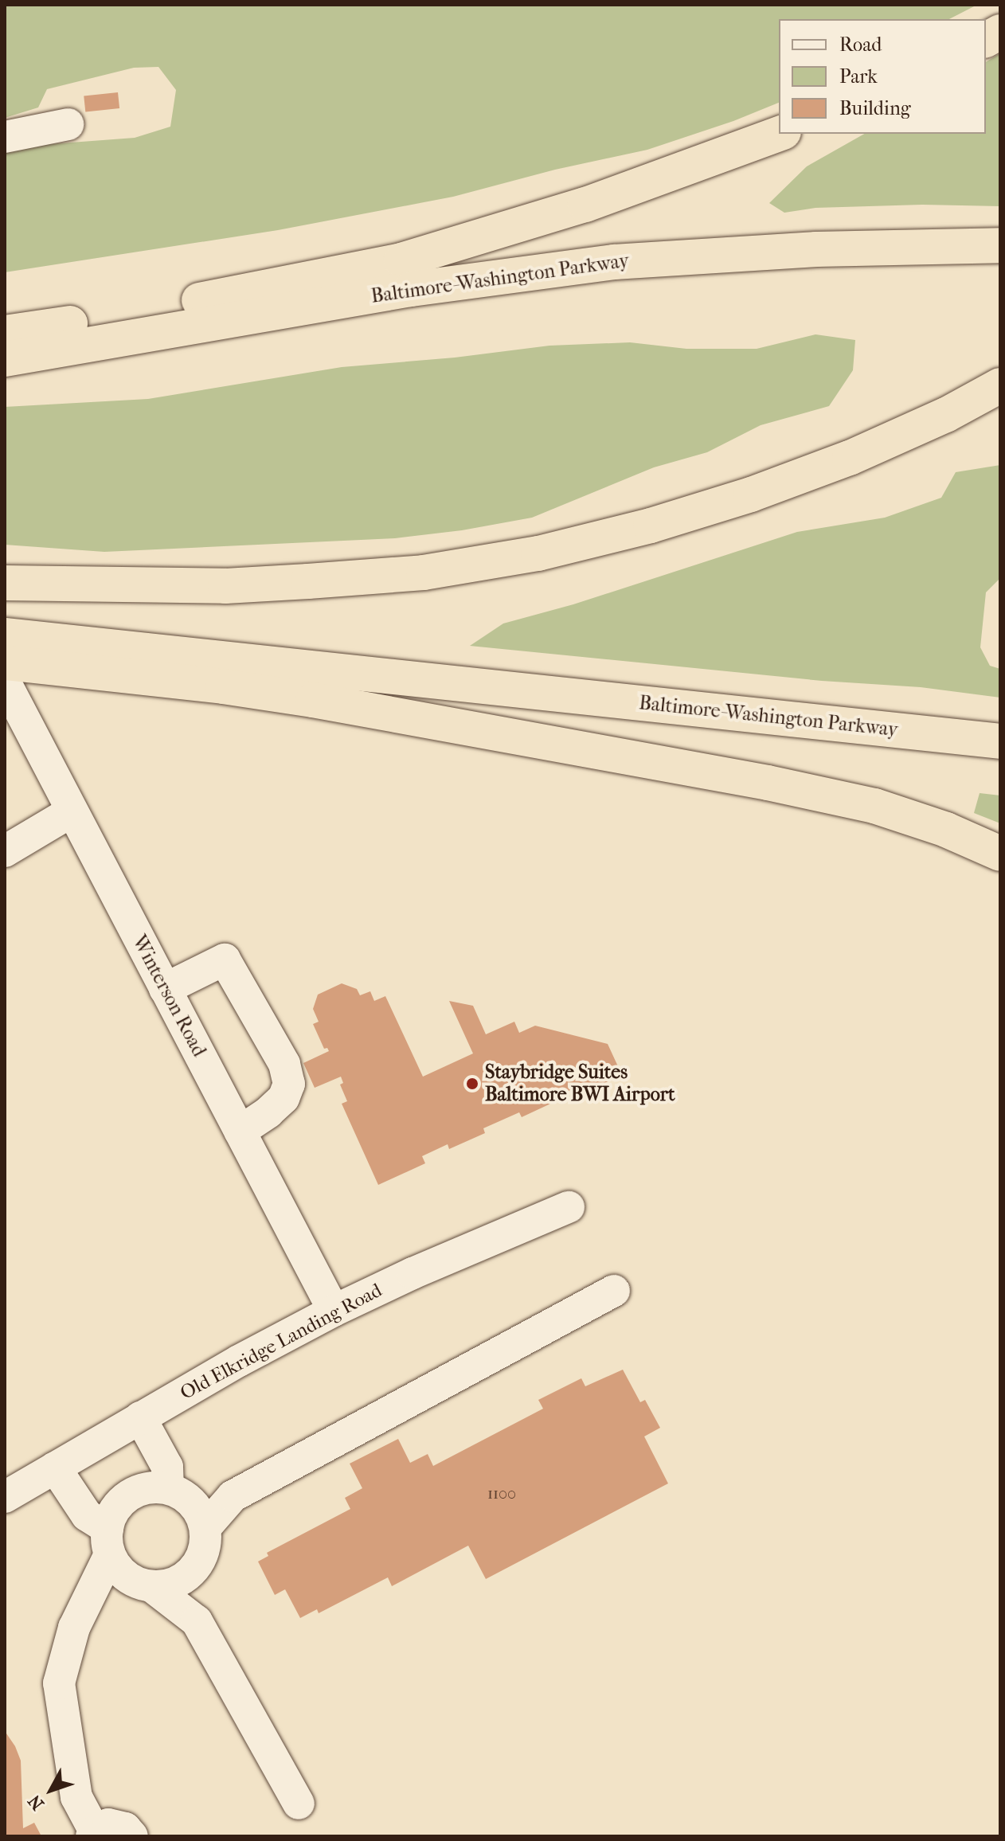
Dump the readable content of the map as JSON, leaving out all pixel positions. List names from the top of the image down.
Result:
{
  "streets": {
    "highway": ["Baltimore-Washington Parkway"],
    "street": ["Winterson Road", "Old Elkridge Landing Road"]
  },
  "crossings": [
    ["Winterson Road", "Old Elkridge Landing Road"]
  ],
  "places": ["Staybridge Suites Baltimore BWI Airport"],
  "house_numbers": ["1100"],
  "legend": ["Road", "Park", "Building"],
  "north": "bottom left"
}
